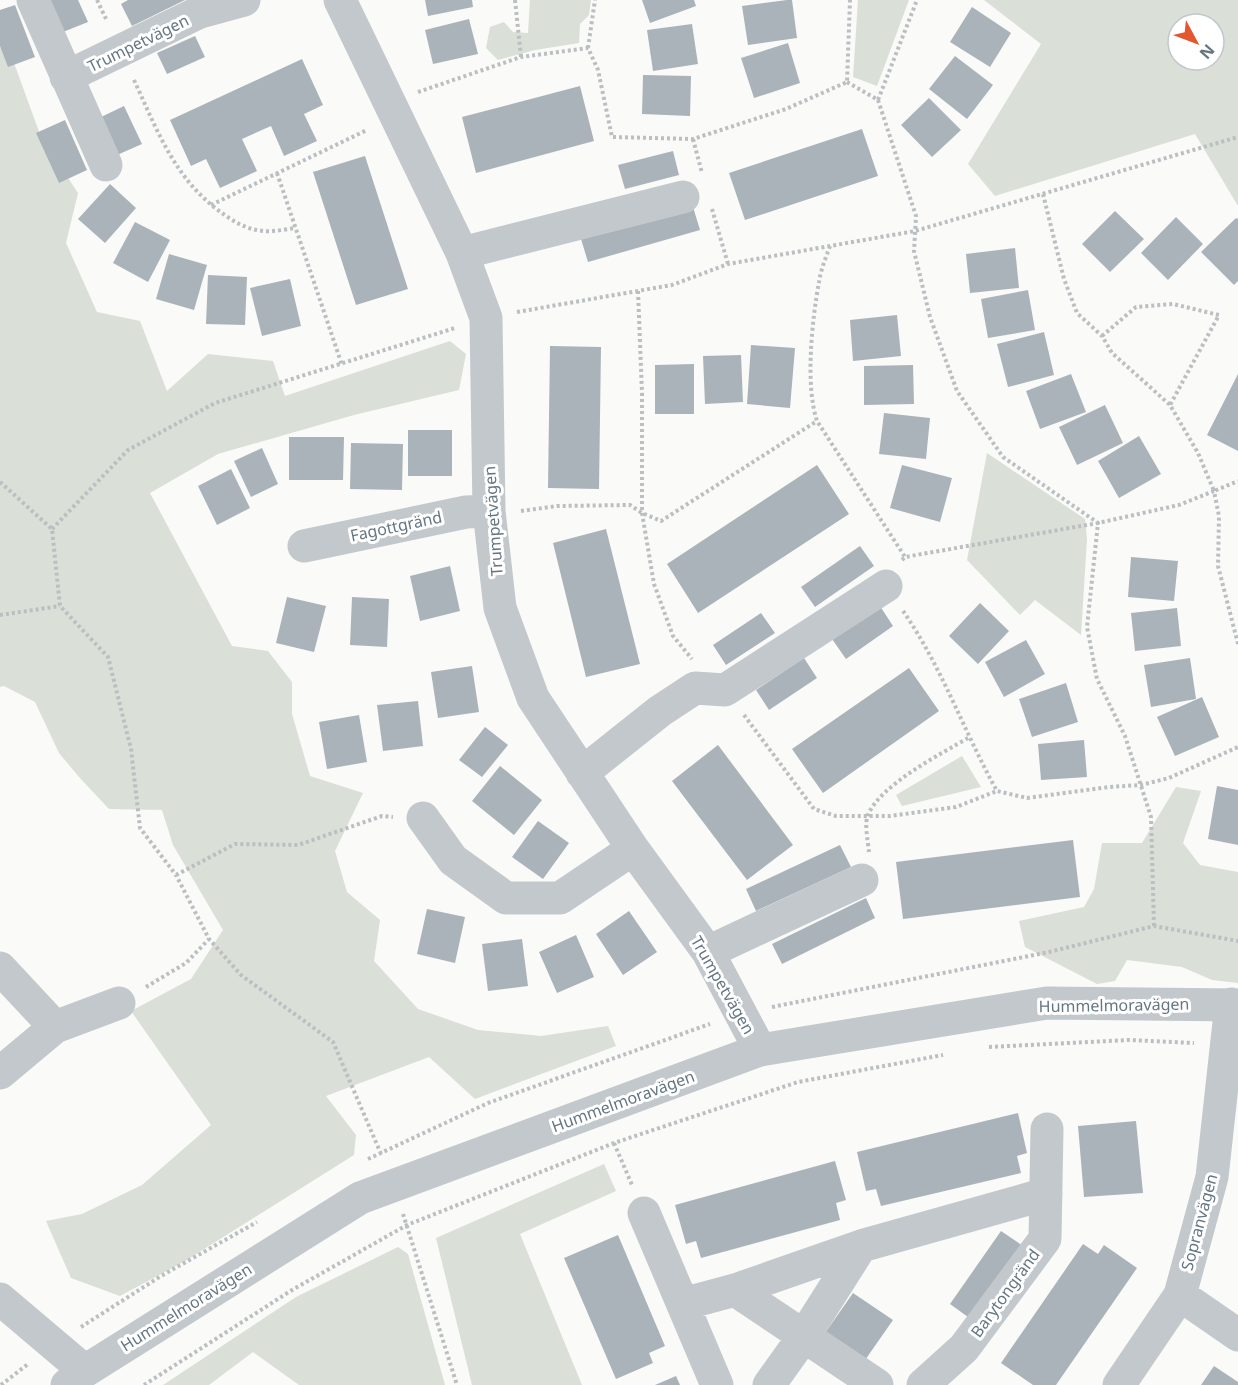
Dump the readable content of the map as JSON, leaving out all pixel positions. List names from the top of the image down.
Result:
{
  "streets": {
    "street": [
      "Trumpetvägen",
      "Fagottgränd",
      "Hummelmoravägen",
      "Sopranvägen",
      "Barytongränd"
    ]
  },
  "crossings": [
    ["Trumpetvägen", "Fagottgränd"],
    ["Trumpetvägen", "Hummelmoravägen"],
    ["Hummelmoravägen", "Sopranvägen"]
  ],
  "north": "bottom right"
}
